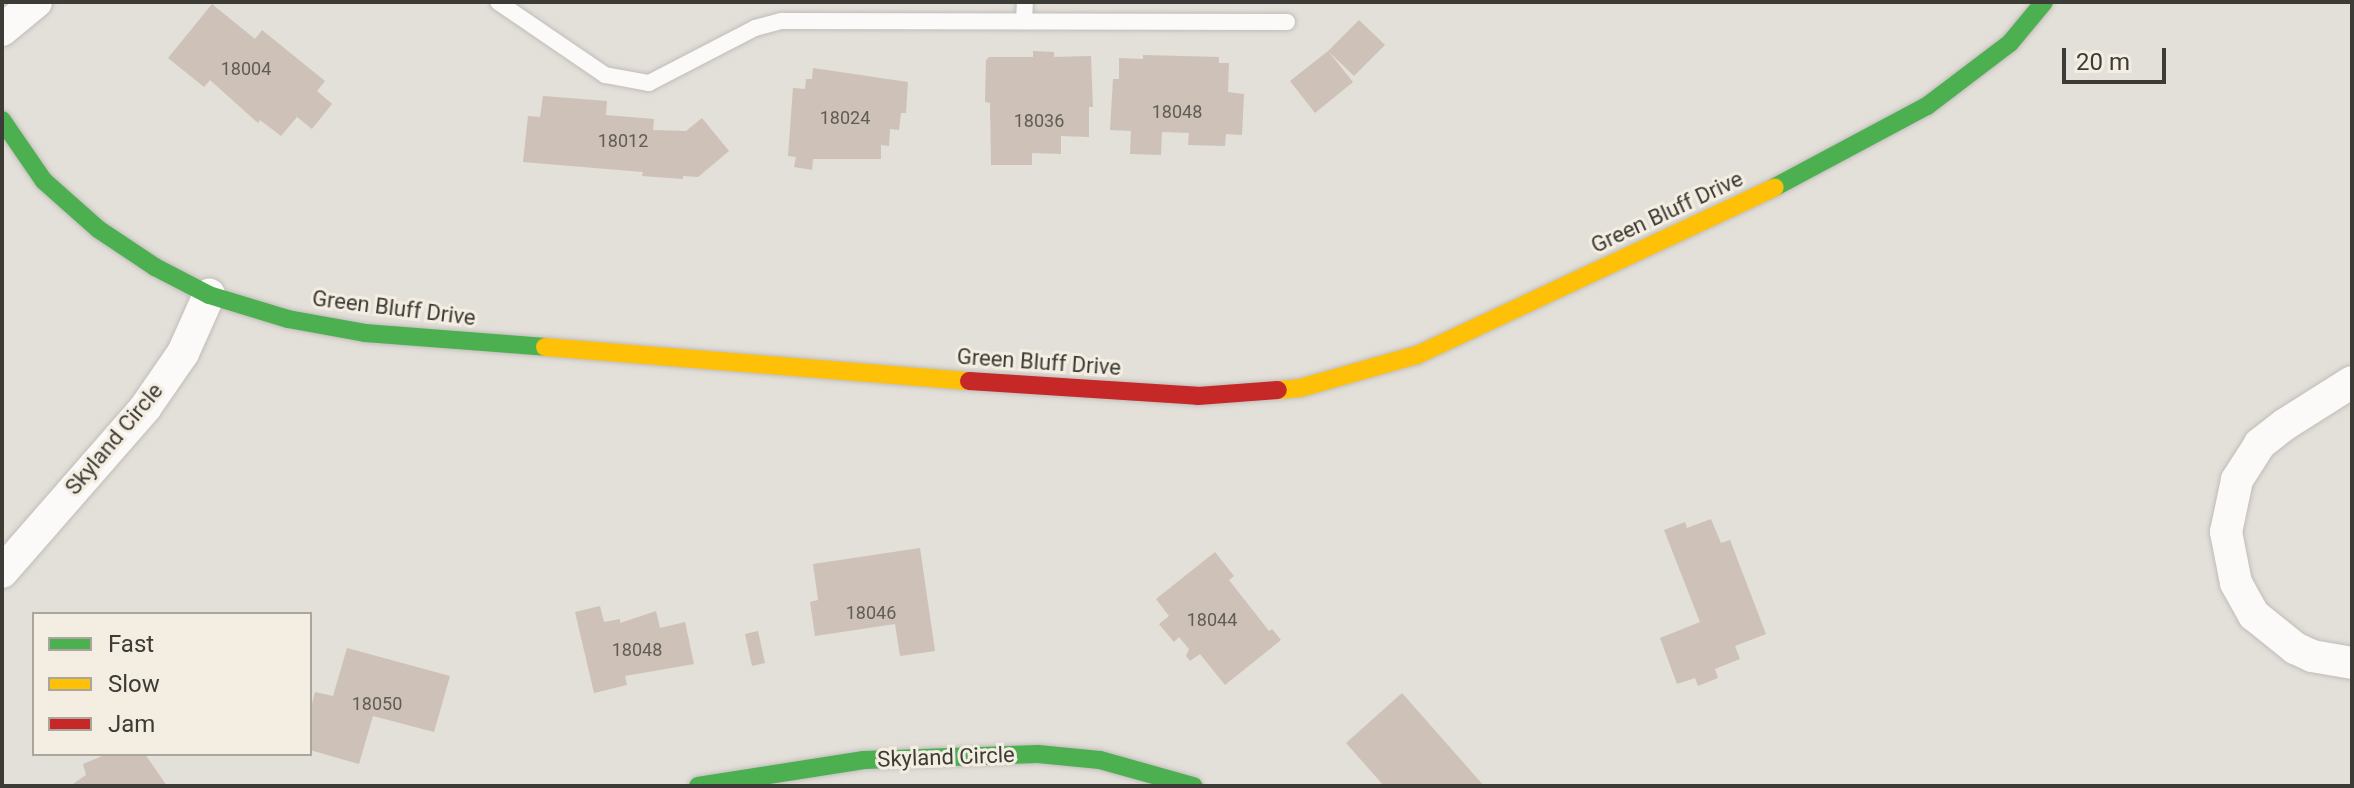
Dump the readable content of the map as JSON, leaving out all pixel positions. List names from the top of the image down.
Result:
{
  "streets": {
    "street": ["Green Bluff Drive", "Skyland Circle"]
  },
  "crossings": [
    ["Green Bluff Drive", "Skyland Circle"]
  ],
  "house_numbers": [
    "18004",
    "18048",
    "18024",
    "18036",
    "18012",
    "18046",
    "18044",
    "18048",
    "18050"
  ],
  "legend": ["Fast", "Slow", "Jam"],
  "scale_bar": "20 m"
}
